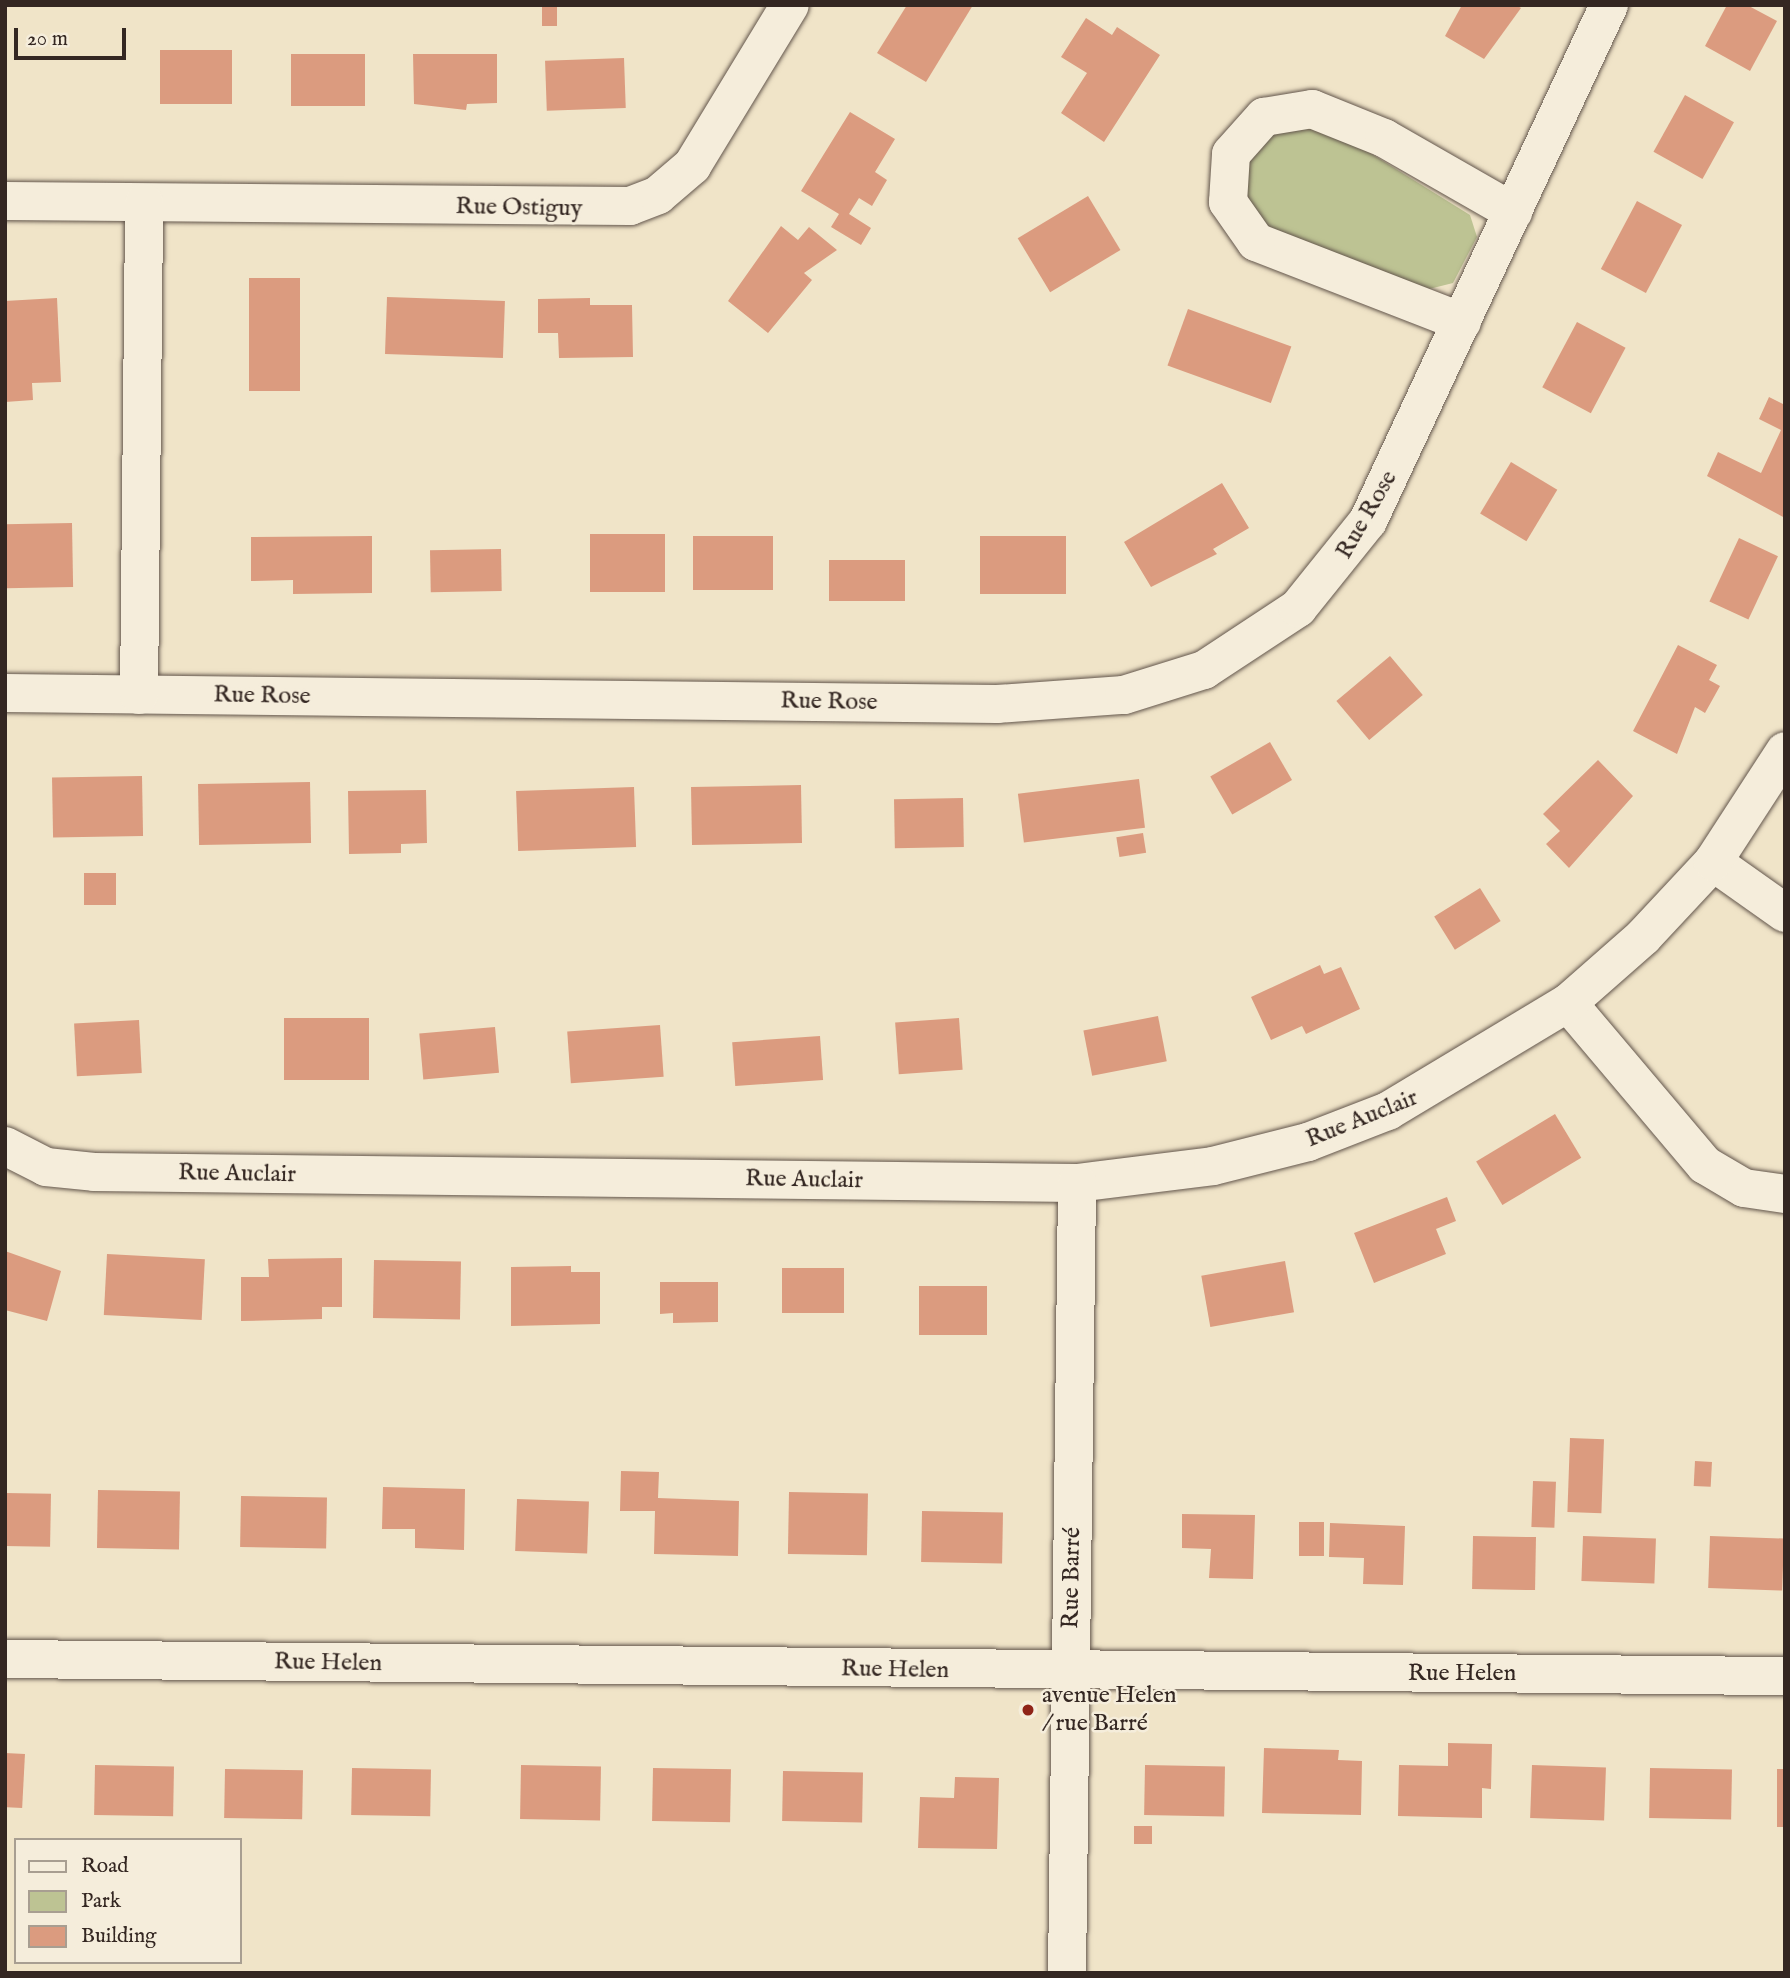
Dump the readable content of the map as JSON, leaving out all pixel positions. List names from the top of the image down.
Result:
{
  "streets": {
    "street": [
      "Rue Ostiguy",
      "Rue Rose",
      "Rue Auclair",
      "Rue Barré",
      "Rue Helen"
    ]
  },
  "crossings": [
    ["Rue Auclair", "Rue Barré"],
    ["Rue Barré", "Rue Helen"]
  ],
  "places": ["avenue Helen / rue Barré"],
  "legend": ["Road", "Park", "Building"],
  "scale_bar": "20 m"
}
